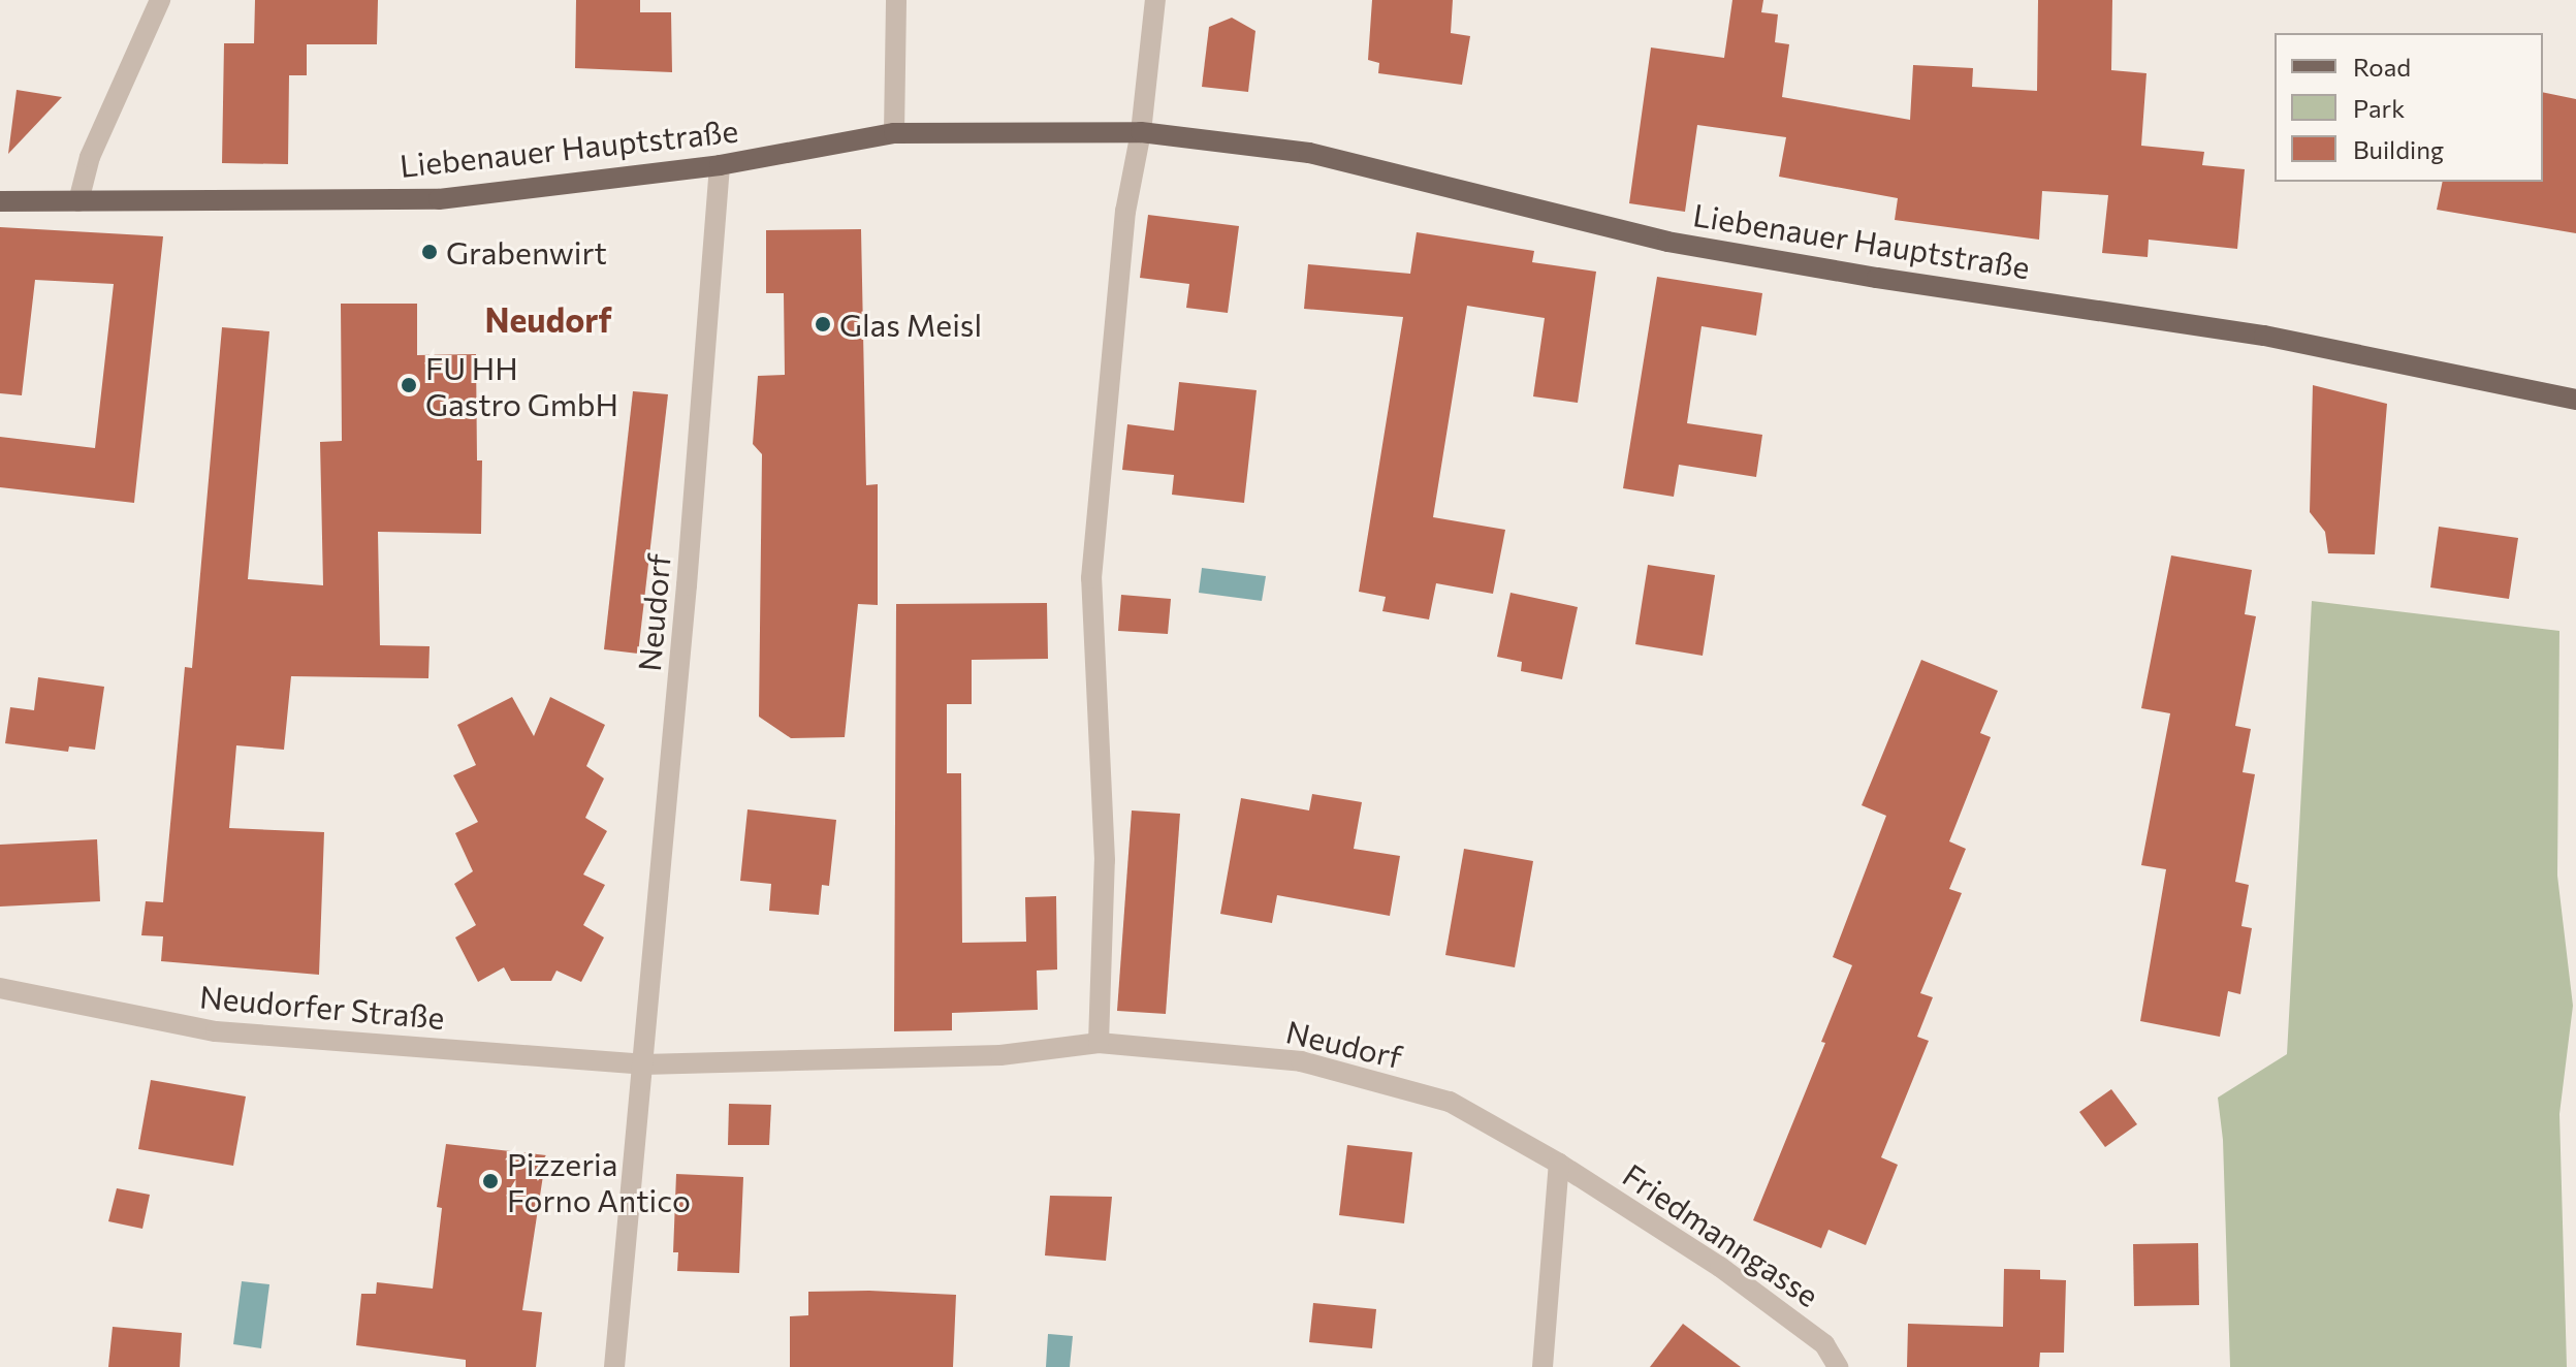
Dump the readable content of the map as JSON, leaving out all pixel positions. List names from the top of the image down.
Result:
{
  "streets": {
    "main road": ["Liebenauer Hauptstraße"],
    "street": ["Neudorf", "Neudorfer Straße", "Friedmanngasse"]
  },
  "crossings": [
    ["Liebenauer Hauptstraße", "Neudorf"],
    ["Neudorf", "Neudorfer Straße"],
    ["Neudorf", "Friedmanngasse"]
  ],
  "districts": ["Neudorf"],
  "places": [
    "Grabenwirt",
    "Glas Meisl",
    "FU HH Gastro GmbH",
    "Pizzeria Forno Antico"
  ],
  "legend": ["Road", "Park", "Building"]
}
